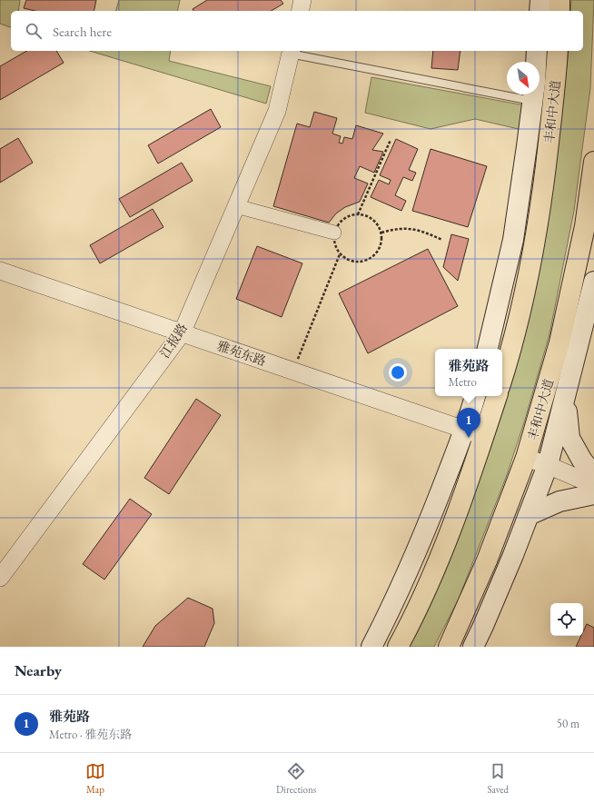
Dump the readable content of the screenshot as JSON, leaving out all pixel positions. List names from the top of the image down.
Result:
{
  "streets": {
    "main road": ["丰和中大道"],
    "street": ["江报路", "雅苑东路"]
  },
  "crossings": [
    ["江报路", "雅苑东路"]
  ],
  "north": "bottom right",
  "page": {
    "search": "Search here",
    "popup": ["雅苑路", "Metro"],
    "pins": "1",
    "heading": "Nearby",
    "list": [
      {
        "mark": "1",
        "name": "雅苑路",
        "note": "Metro · 雅苑东路",
        "value": "50 m"
      }
    ],
    "nav": ["Map", "Directions", "Saved"]
  }
}
